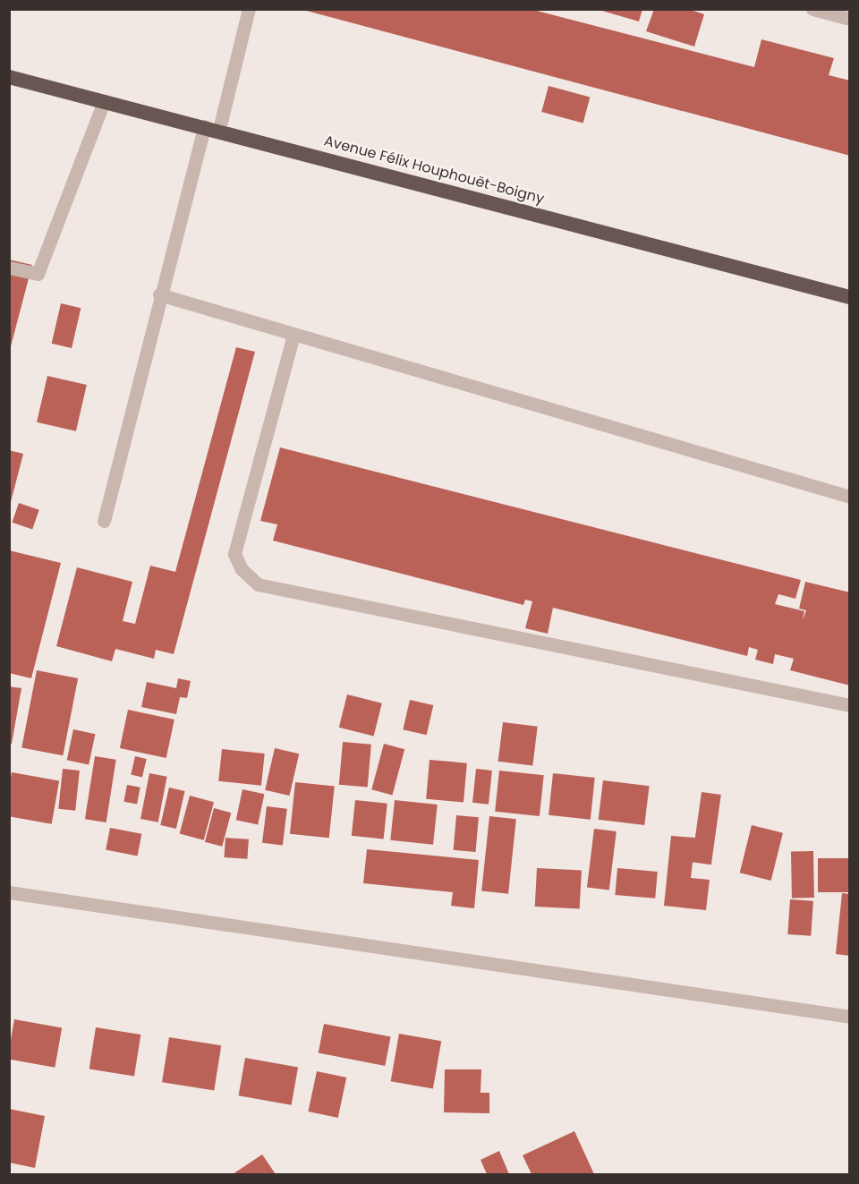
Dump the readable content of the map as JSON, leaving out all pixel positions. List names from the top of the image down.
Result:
{
  "streets": {
    "highway": ["Avenue Félix Houphouët-Boigny"]
  }
}
